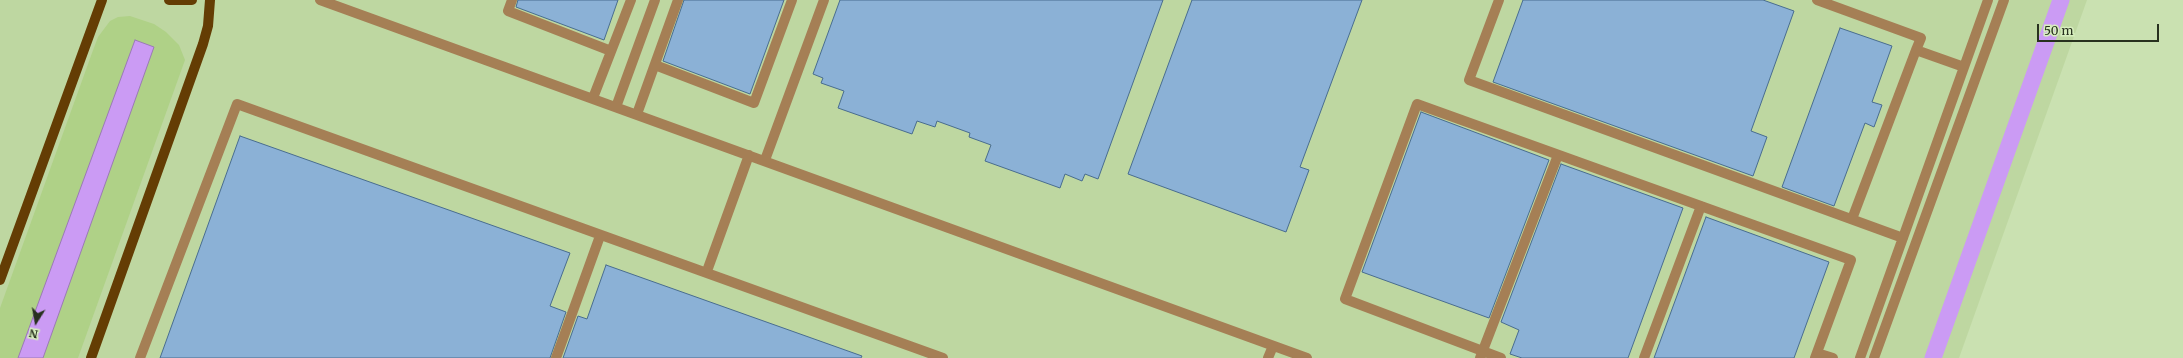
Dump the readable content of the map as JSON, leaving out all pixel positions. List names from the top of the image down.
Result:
{
  "scale_bar": "50 m",
  "north": "bottom"
}
